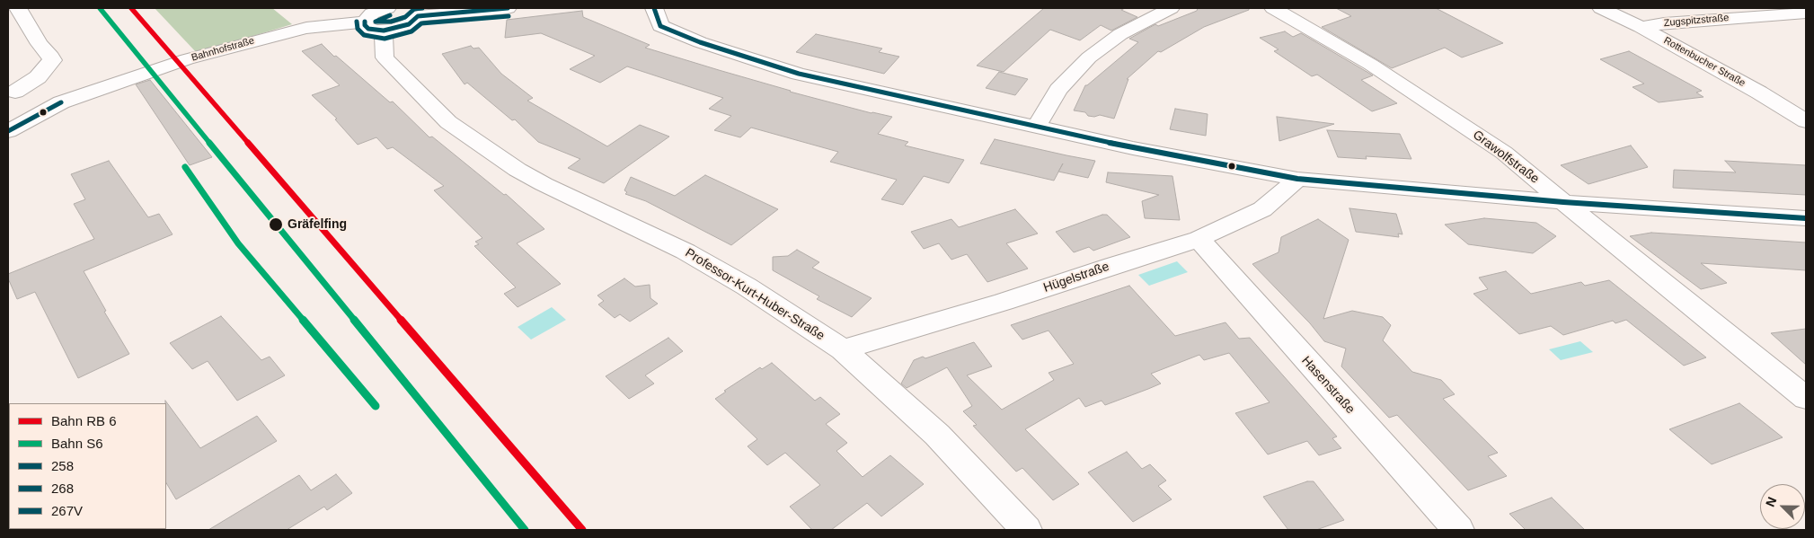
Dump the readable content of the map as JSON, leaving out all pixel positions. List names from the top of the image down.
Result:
{
  "streets": {
    "street": [
      "Zugspitzstraße",
      "Bahnhofstraße",
      "Rottenbucher Straße",
      "Grawolfstraße",
      "Hügelstraße",
      "Professor-Kurt-Huber-Straße",
      "Hasenstraße"
    ]
  },
  "crossings": [
    ["Zugspitzstraße", "Rottenbucher Straße"],
    ["Bahnhofstraße", "Professor-Kurt-Huber-Straße"],
    ["Hügelstraße", "Professor-Kurt-Huber-Straße"],
    ["Hügelstraße", "Hasenstraße"]
  ],
  "places": ["Gräfelfing"],
  "lines": [
    "rail line S6",
    "transit line 258",
    "transit line 267V",
    "transit line 268"
  ],
  "legend": [
    "Bahn RB 6",
    "Bahn S6",
    "258",
    "268",
    "267V"
  ],
  "north": "top left"
}
